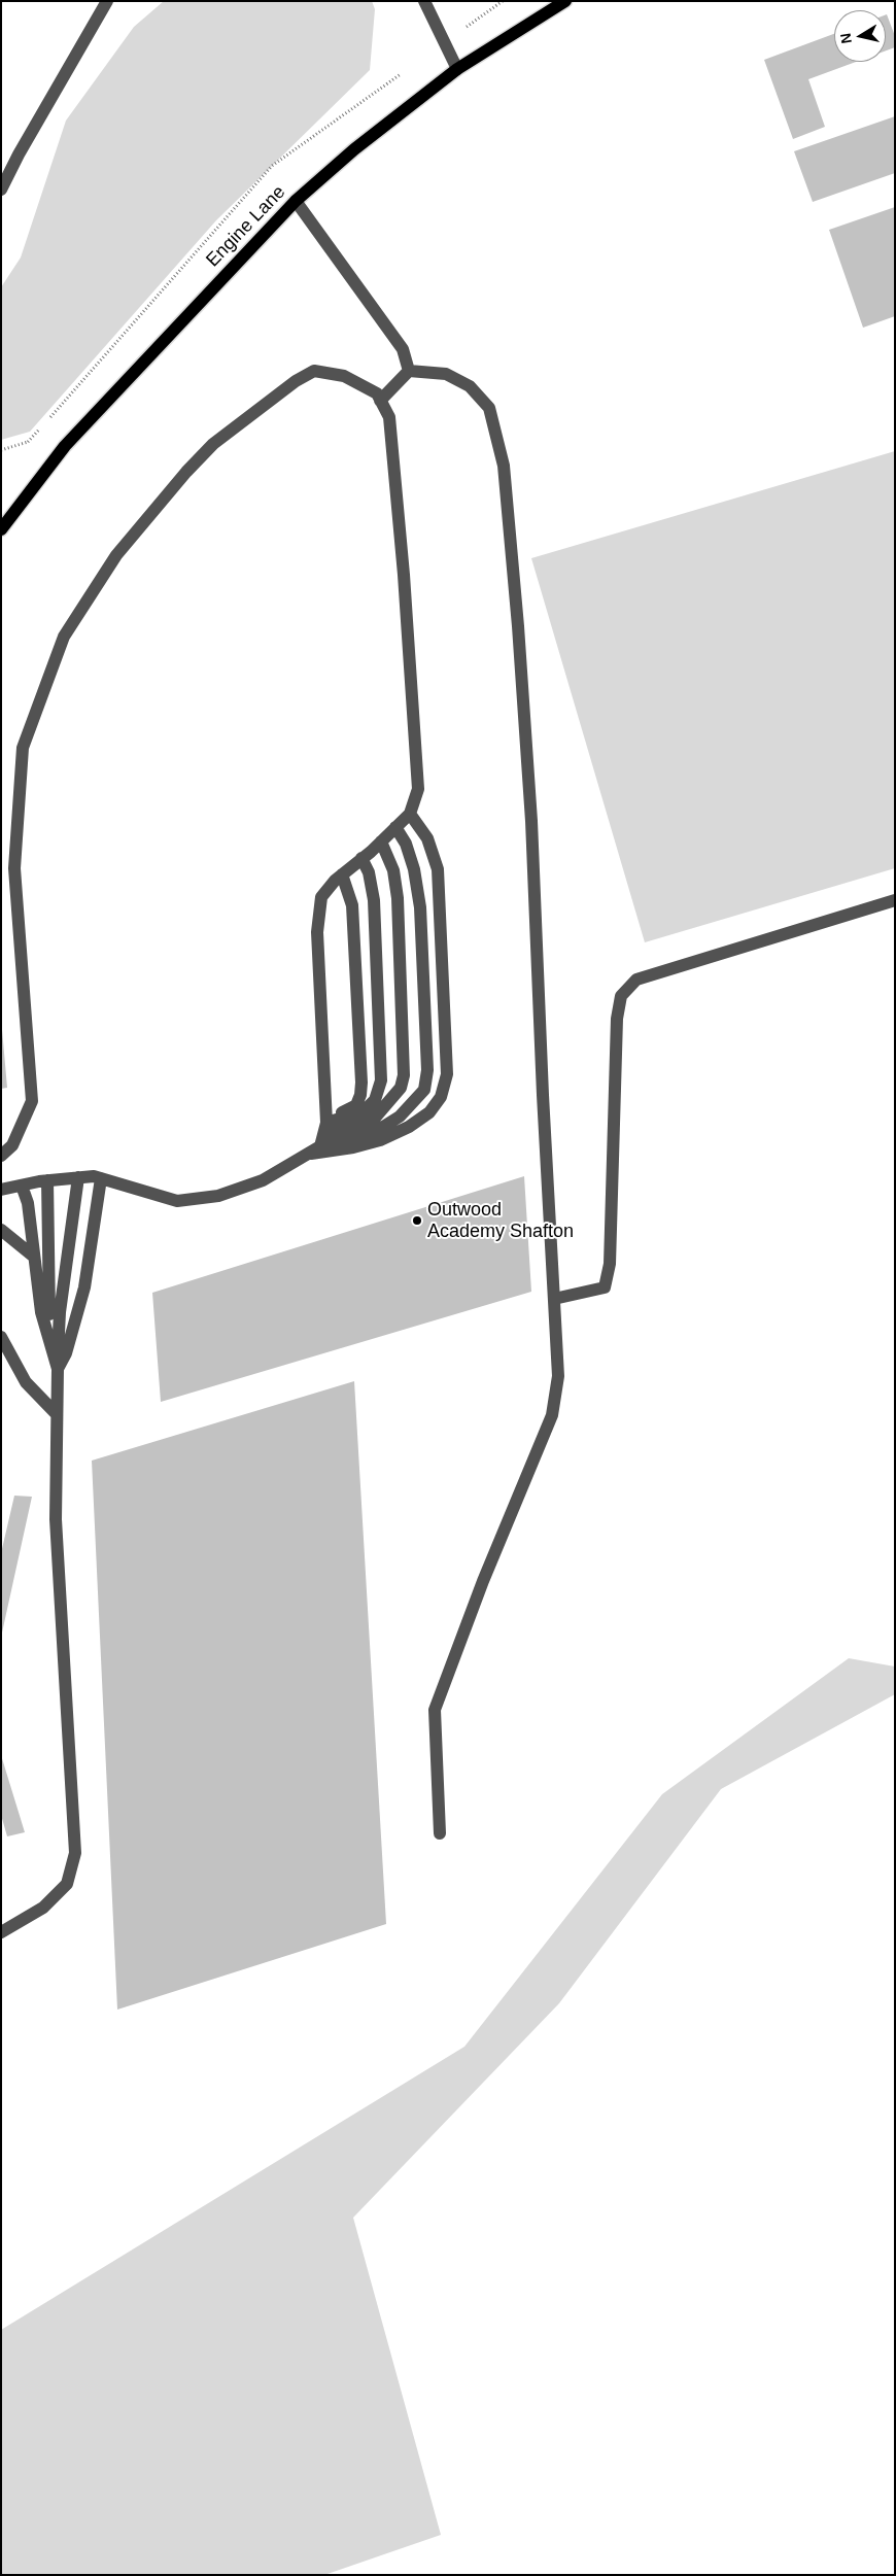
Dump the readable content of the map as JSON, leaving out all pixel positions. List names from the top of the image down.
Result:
{
  "streets": {
    "main road": ["Engine Lane"]
  },
  "places": ["Outwood Academy Shafton"],
  "north": "left"
}
